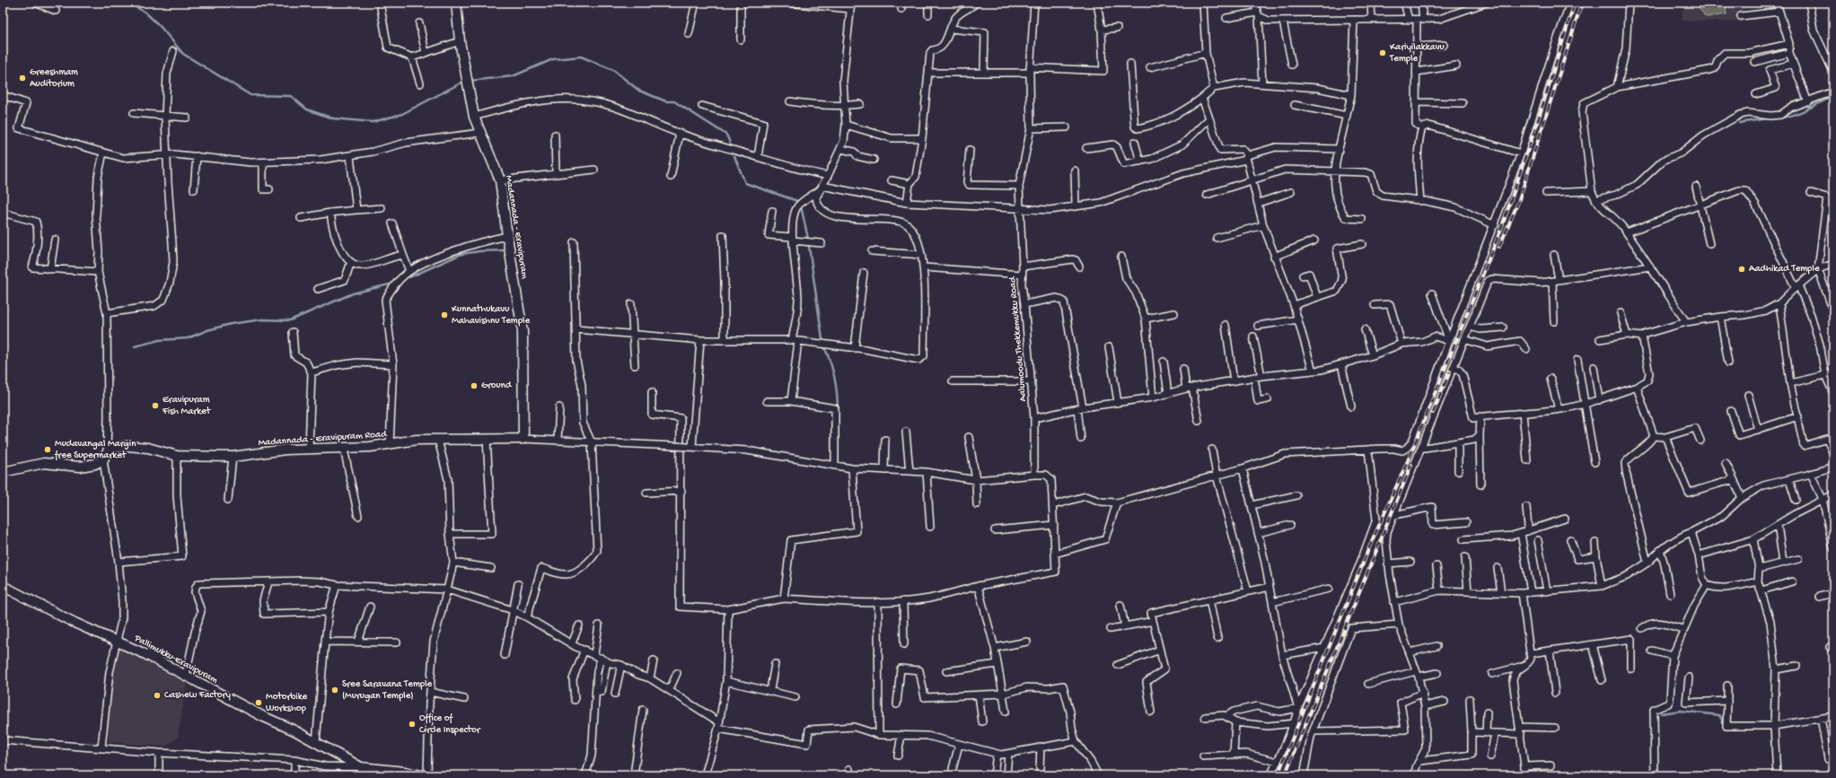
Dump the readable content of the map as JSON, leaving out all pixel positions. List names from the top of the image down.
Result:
{
  "streets": {
    "main road": ["Madannada - Eravipuram", "Madannada - Eravipuram Road", "Pallimukku-Eravipuram"],
    "street": ["Aalumoodu Thekkemukku Road"]
  },
  "crossings": [
    ["Madannada - Eravipuram", "Madannada - Eravipuram Road"]
  ],
  "places": [
    "Kariyilakkavu Temple",
    "Greeshmam Auditorium",
    "Aadhikad Temple",
    "Kunnathukavu Mahavishnu Temple",
    "Ground",
    "Eravipuram Fish Market",
    "Mudavangal Margin free Supermarket",
    "Sree Saravana Temple (Murugan Temple)",
    "Cashew Factory",
    "Motorbike Workshop",
    "Office of Circle Inspector"
  ]
}
